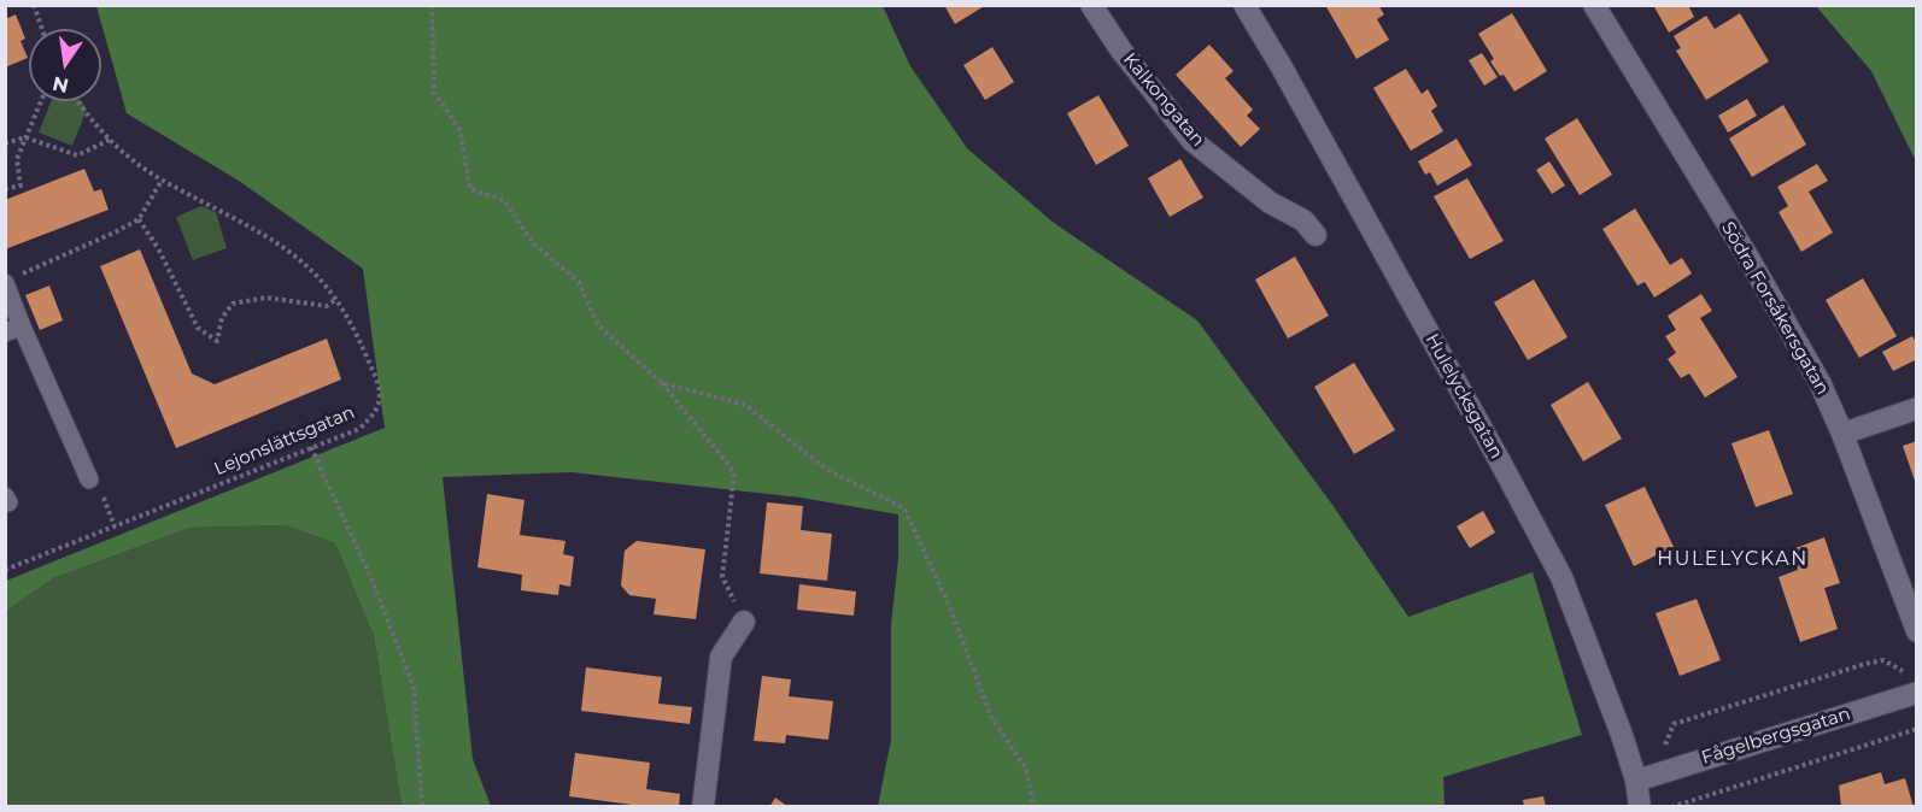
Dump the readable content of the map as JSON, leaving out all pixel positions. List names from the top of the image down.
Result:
{
  "streets": {
    "street": [
      "Kalkongatan",
      "Södra Forsåkersgatan",
      "Hulelycksgatan",
      "Fågelbergsgatan"
    ],
    "path": ["Lejonslättsgatan"]
  },
  "crossings": [
    ["Hulelycksgatan", "Fågelbergsgatan"]
  ],
  "districts": ["HULELYCKAN"],
  "north": "bottom"
}
